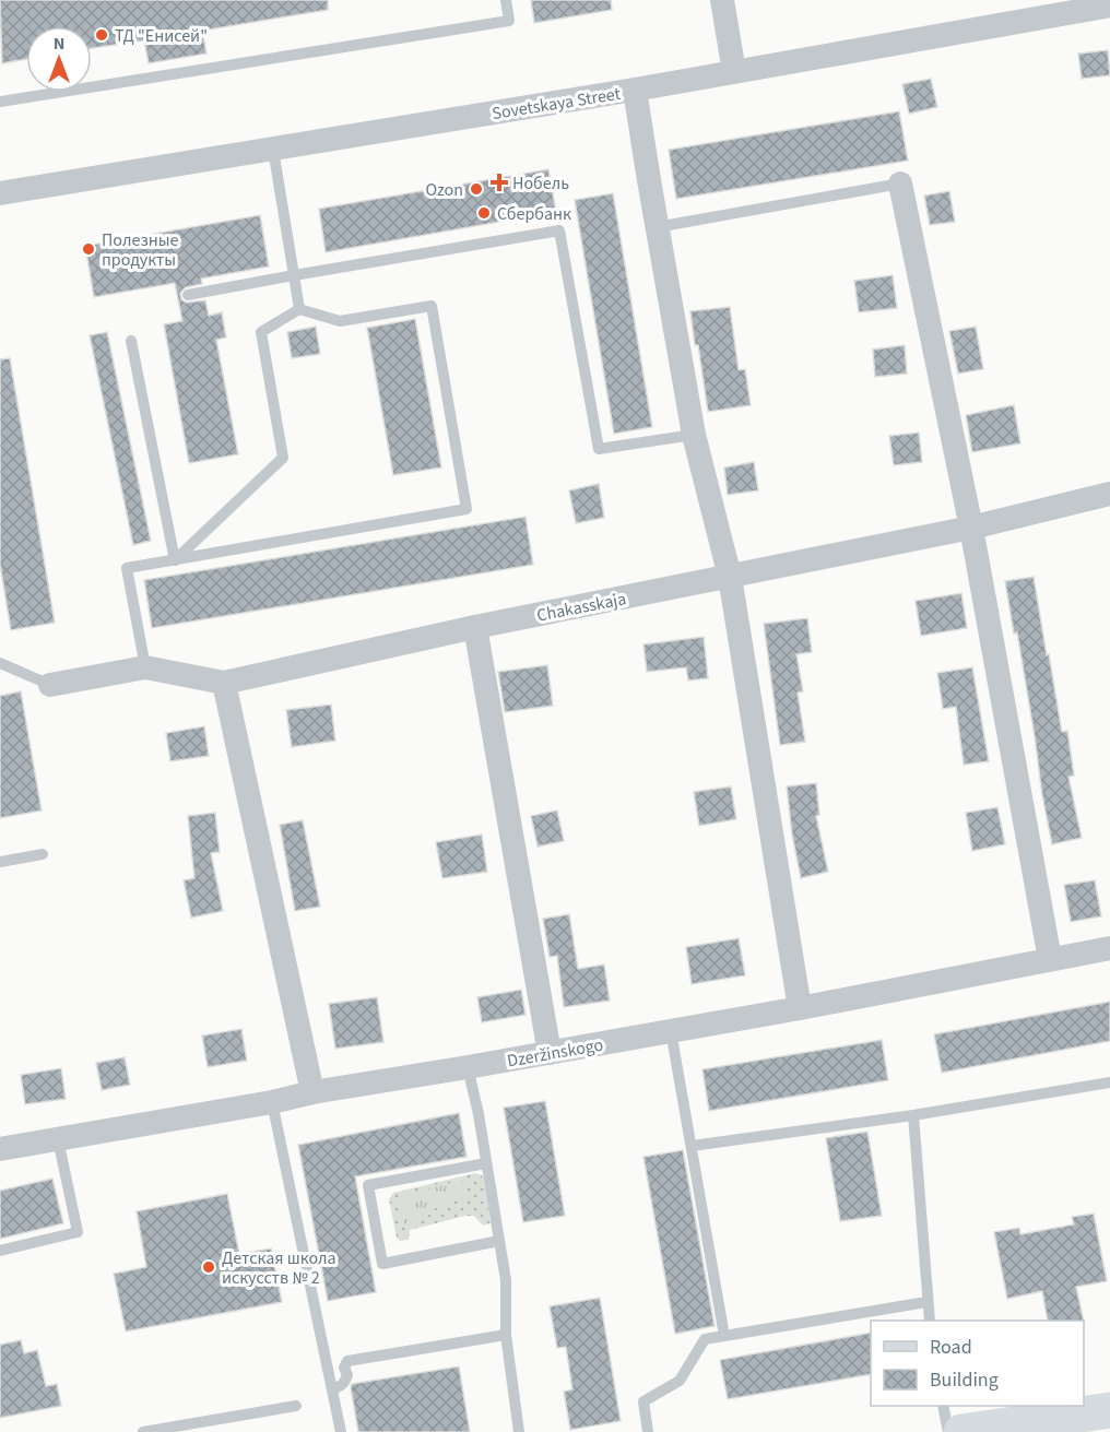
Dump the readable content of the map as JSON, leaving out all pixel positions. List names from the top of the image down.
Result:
{
  "streets": {
    "street": ["Sovetskaya Street", "Chakasskaja", "Dzeržinskogo"]
  },
  "places": {
    "other": [
      "ТД \"Енисей\"",
      "Ozon",
      "Сбербанк",
      "Полезные продукты",
      "Детская школа искусств № 2"
    ],
    "health": ["Нобель"]
  },
  "legend": ["Road", "Building"],
  "north": "top"
}
